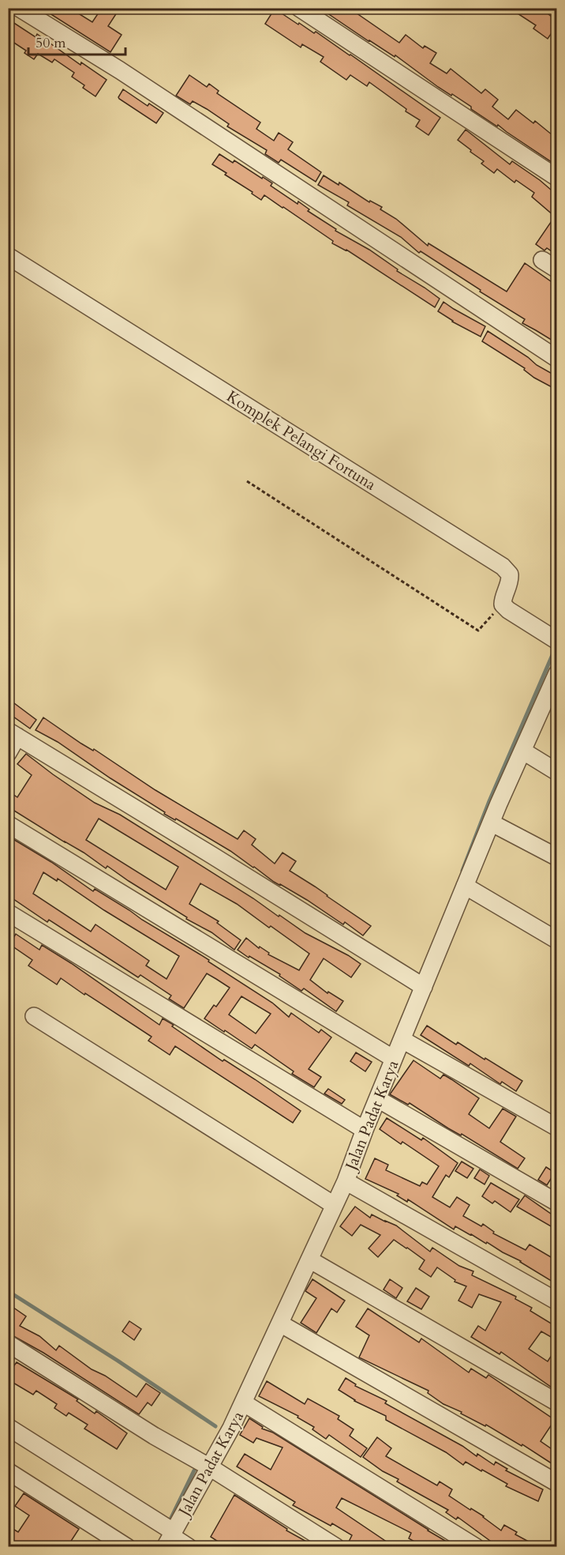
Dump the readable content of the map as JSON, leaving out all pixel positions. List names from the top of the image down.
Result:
{
  "streets": {
    "street": ["Komplek Pelangi Fortuna", "Jalan Padat Karya"]
  },
  "scale_bar": "50 m"
}
